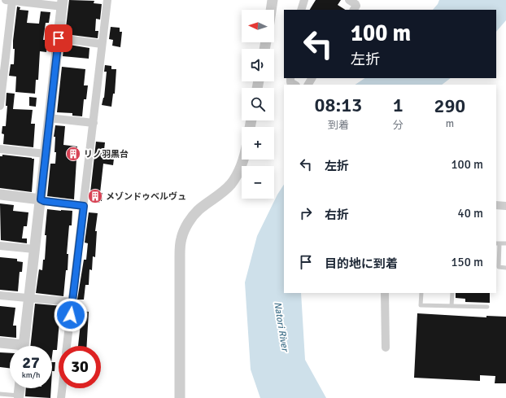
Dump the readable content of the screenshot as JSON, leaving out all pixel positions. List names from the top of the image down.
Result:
{
  "water": ["Natori River"],
  "places": {
    "building": ["リノ羽黒台", "メゾンドゥベルヴュ"]
  },
  "north": "left",
  "page": {
    "map_buttons": ["+", "−"],
    "turn": ["100 m", "左折"],
    "eta": [
      "08:13",
      "到着",
      "1",
      "分",
      "290",
      "m"
    ],
    "list": [
      {
        "name": "左折",
        "value": "100 m"
      },
      {
        "name": "右折",
        "value": "40 m"
      },
      {
        "name": "目的地に到着",
        "value": "150 m"
      }
    ],
    "speed": "27 km/h",
    "limit": "30"
  }
}
